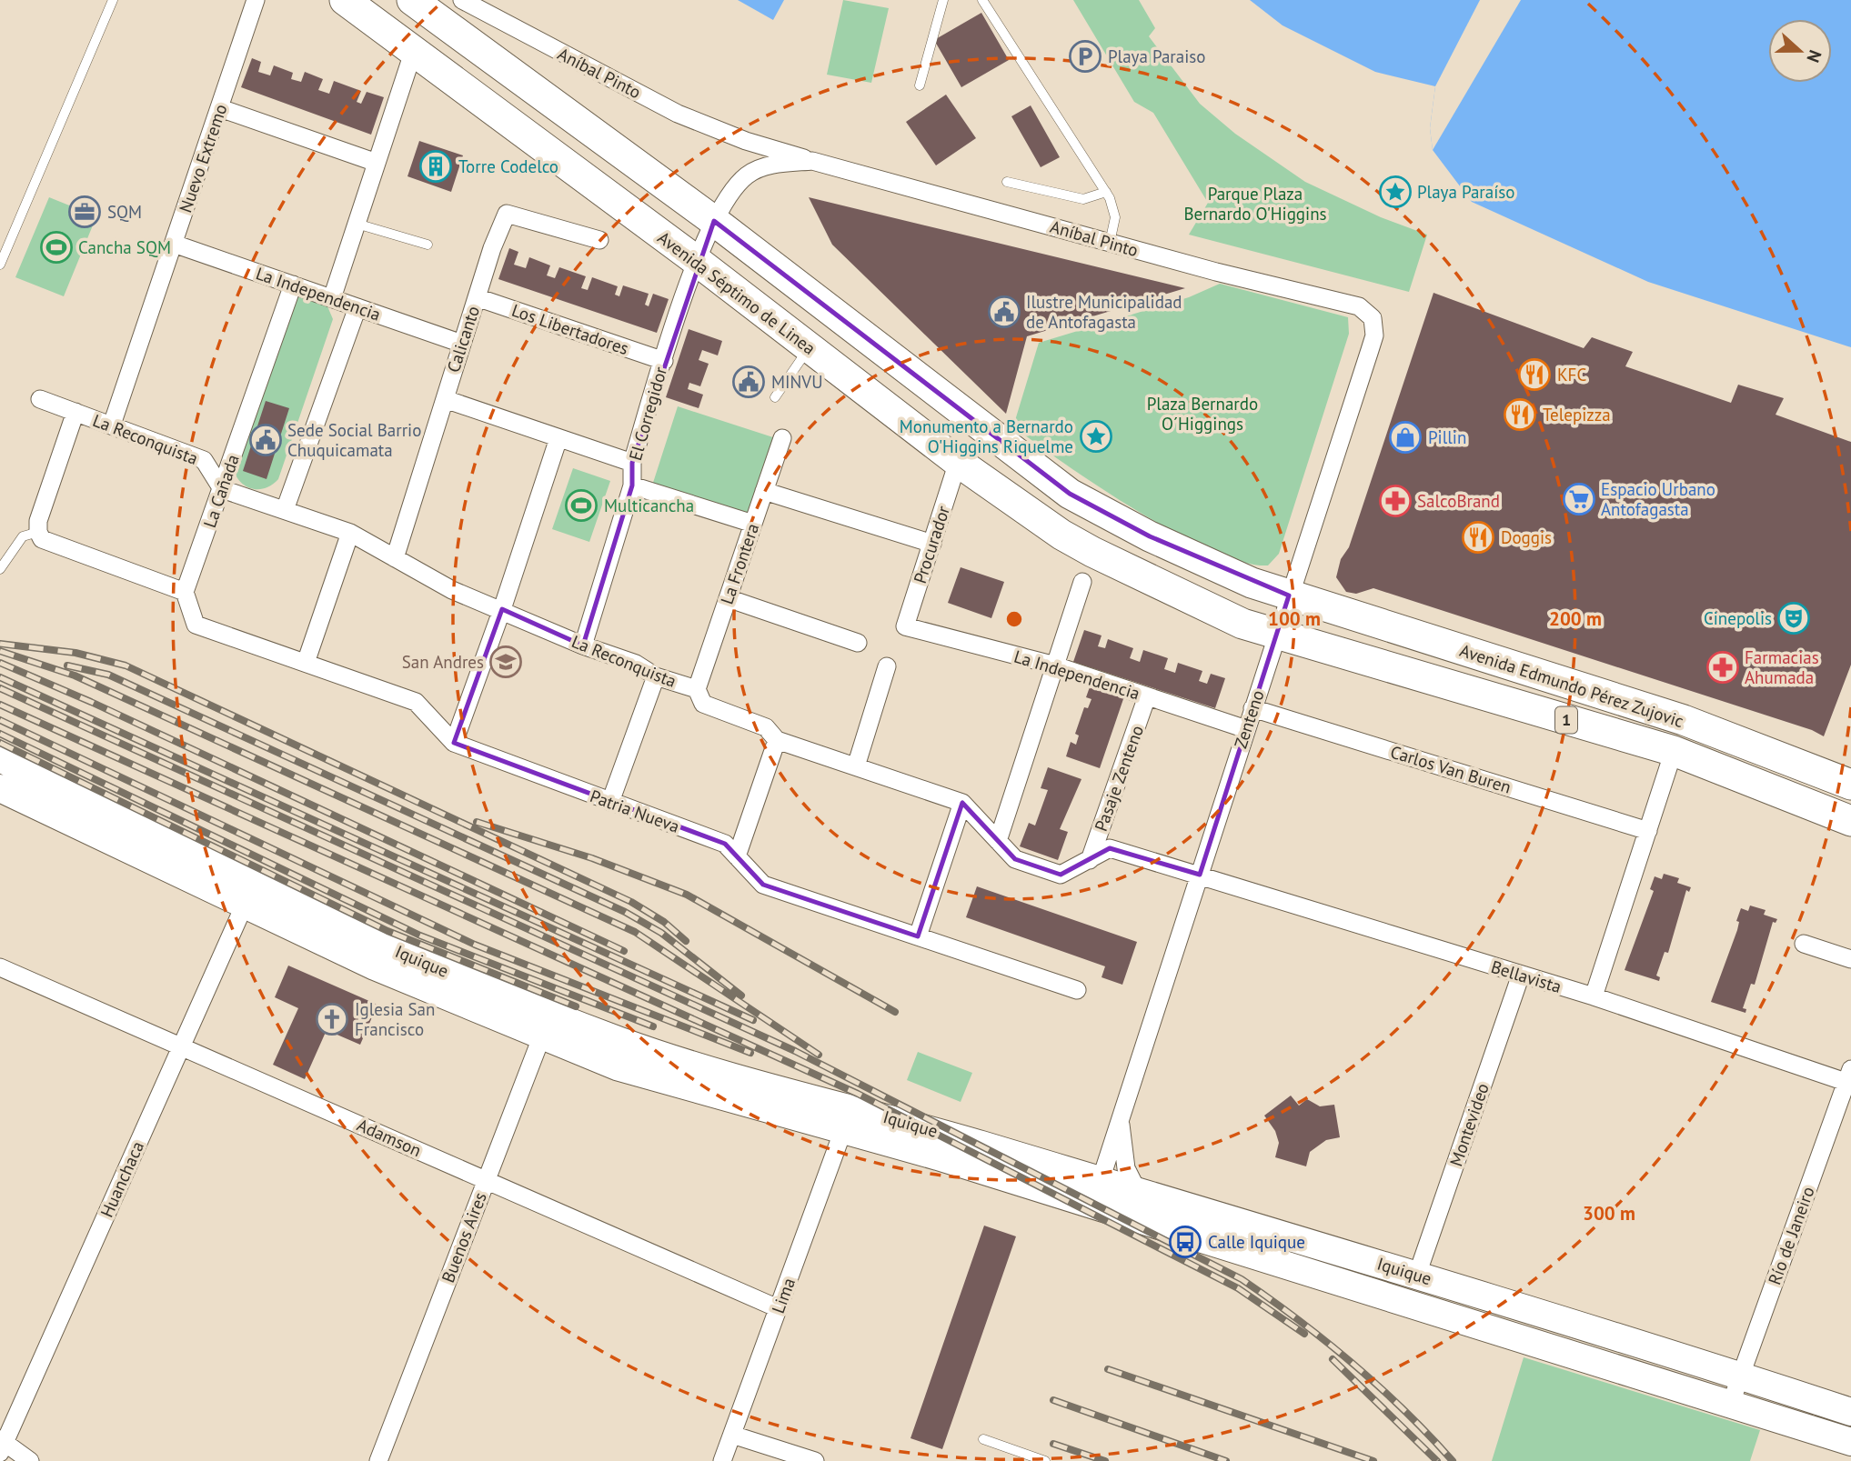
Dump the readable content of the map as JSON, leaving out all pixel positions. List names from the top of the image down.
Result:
{
  "streets": {
    "highway": ["Avenida Séptimo de Linea", "Avenida Edmundo Pérez Zujovic", "1"],
    "main road": ["Iquique"],
    "street": [
      "Aníbal Pinto",
      "Nuevo Extremo",
      "La Independencia",
      "Los Libertadores",
      "Calicanto",
      "El Corregidor",
      "La Reconquista",
      "La Cañada",
      "Procurador",
      "La Frontera",
      "Zenteno",
      "Carlos Van Buren",
      "Pasaje Zenteno",
      "Patria Nueva",
      "Bellavista",
      "Montevideo",
      "Adamson",
      "Huanchaca",
      "Río de Janeiro",
      "Buenos Aires",
      "Lima"
    ]
  },
  "crossings": [
    ["Aníbal Pinto", "El Corregidor"],
    ["Aníbal Pinto", "Zenteno"],
    ["Nuevo Extremo", "La Independencia"],
    ["Nuevo Extremo", "La Reconquista"],
    ["Avenida Séptimo de Linea", "El Corregidor"],
    ["Avenida Séptimo de Linea", "Procurador"],
    ["Avenida Séptimo de Linea", "Avenida Edmundo Pérez Zujovic"],
    ["Avenida Séptimo de Linea", "Zenteno"],
    ["La Independencia", "Calicanto"],
    ["La Independencia", "La Cañada"],
    ["La Independencia", "Procurador"],
    ["La Independencia", "Zenteno"],
    ["La Independencia", "Pasaje Zenteno"],
    ["Los Libertadores", "Calicanto"],
    ["Los Libertadores", "El Corregidor"],
    ["Calicanto", "La Reconquista"],
    ["El Corregidor", "La Reconquista"],
    ["La Reconquista", "La Cañada"],
    ["La Reconquista", "La Frontera"],
    ["La Reconquista", "Zenteno"],
    ["La Reconquista", "Pasaje Zenteno"],
    ["La Reconquista", "Bellavista"],
    ["La Cañada", "Patria Nueva"],
    ["Avenida Edmundo Pérez Zujovic", "Zenteno"],
    ["Zenteno", "Carlos Van Buren"],
    ["Zenteno", "Iquique"],
    ["Zenteno", "Bellavista"],
    ["Iquique", "Montevideo"],
    ["Iquique", "Huanchaca"],
    ["Iquique", "Río de Janeiro"],
    ["Iquique", "Buenos Aires"],
    ["Iquique", "Lima"],
    ["Bellavista", "Montevideo"],
    ["Bellavista", "Río de Janeiro"],
    ["Adamson", "Huanchaca"],
    ["Adamson", "Buenos Aires"],
    ["Adamson", "Lima"]
  ],
  "parks": ["Parque Plaza Bernardo O'Higgins", "Plaza Bernardo O´Higgings"],
  "places": {
    "parking": ["Playa Paraiso"],
    "building": ["Torre Codelco"],
    "place": ["Playa Paraíso", "Monumento a Bernardo O'Higgins Riquelme"],
    "office": ["SQM"],
    "sports": ["Cancha SQM", "Multicancha"],
    "public building": ["Ilustre Municipalidad de Antofagasta", "MINVU", "Sede Social Barrio Chuquicamata"],
    "restaurant": ["KFC", "Telepizza", "Doggis"],
    "shop": ["Pillin"],
    "supermarket": ["Espacio Urbano Antofagasta"],
    "pharmacy": ["SalcoBrand", "Farmacias Ahumada"],
    "theatre": ["Cinepolis"],
    "school or university": ["San Andres"],
    "church": ["Iglesia San Francisco"],
    "bus stop": ["Calle Iquique"]
  },
  "north": "right",
  "rings": ["100 m", "200 m", "300 m"]
}
